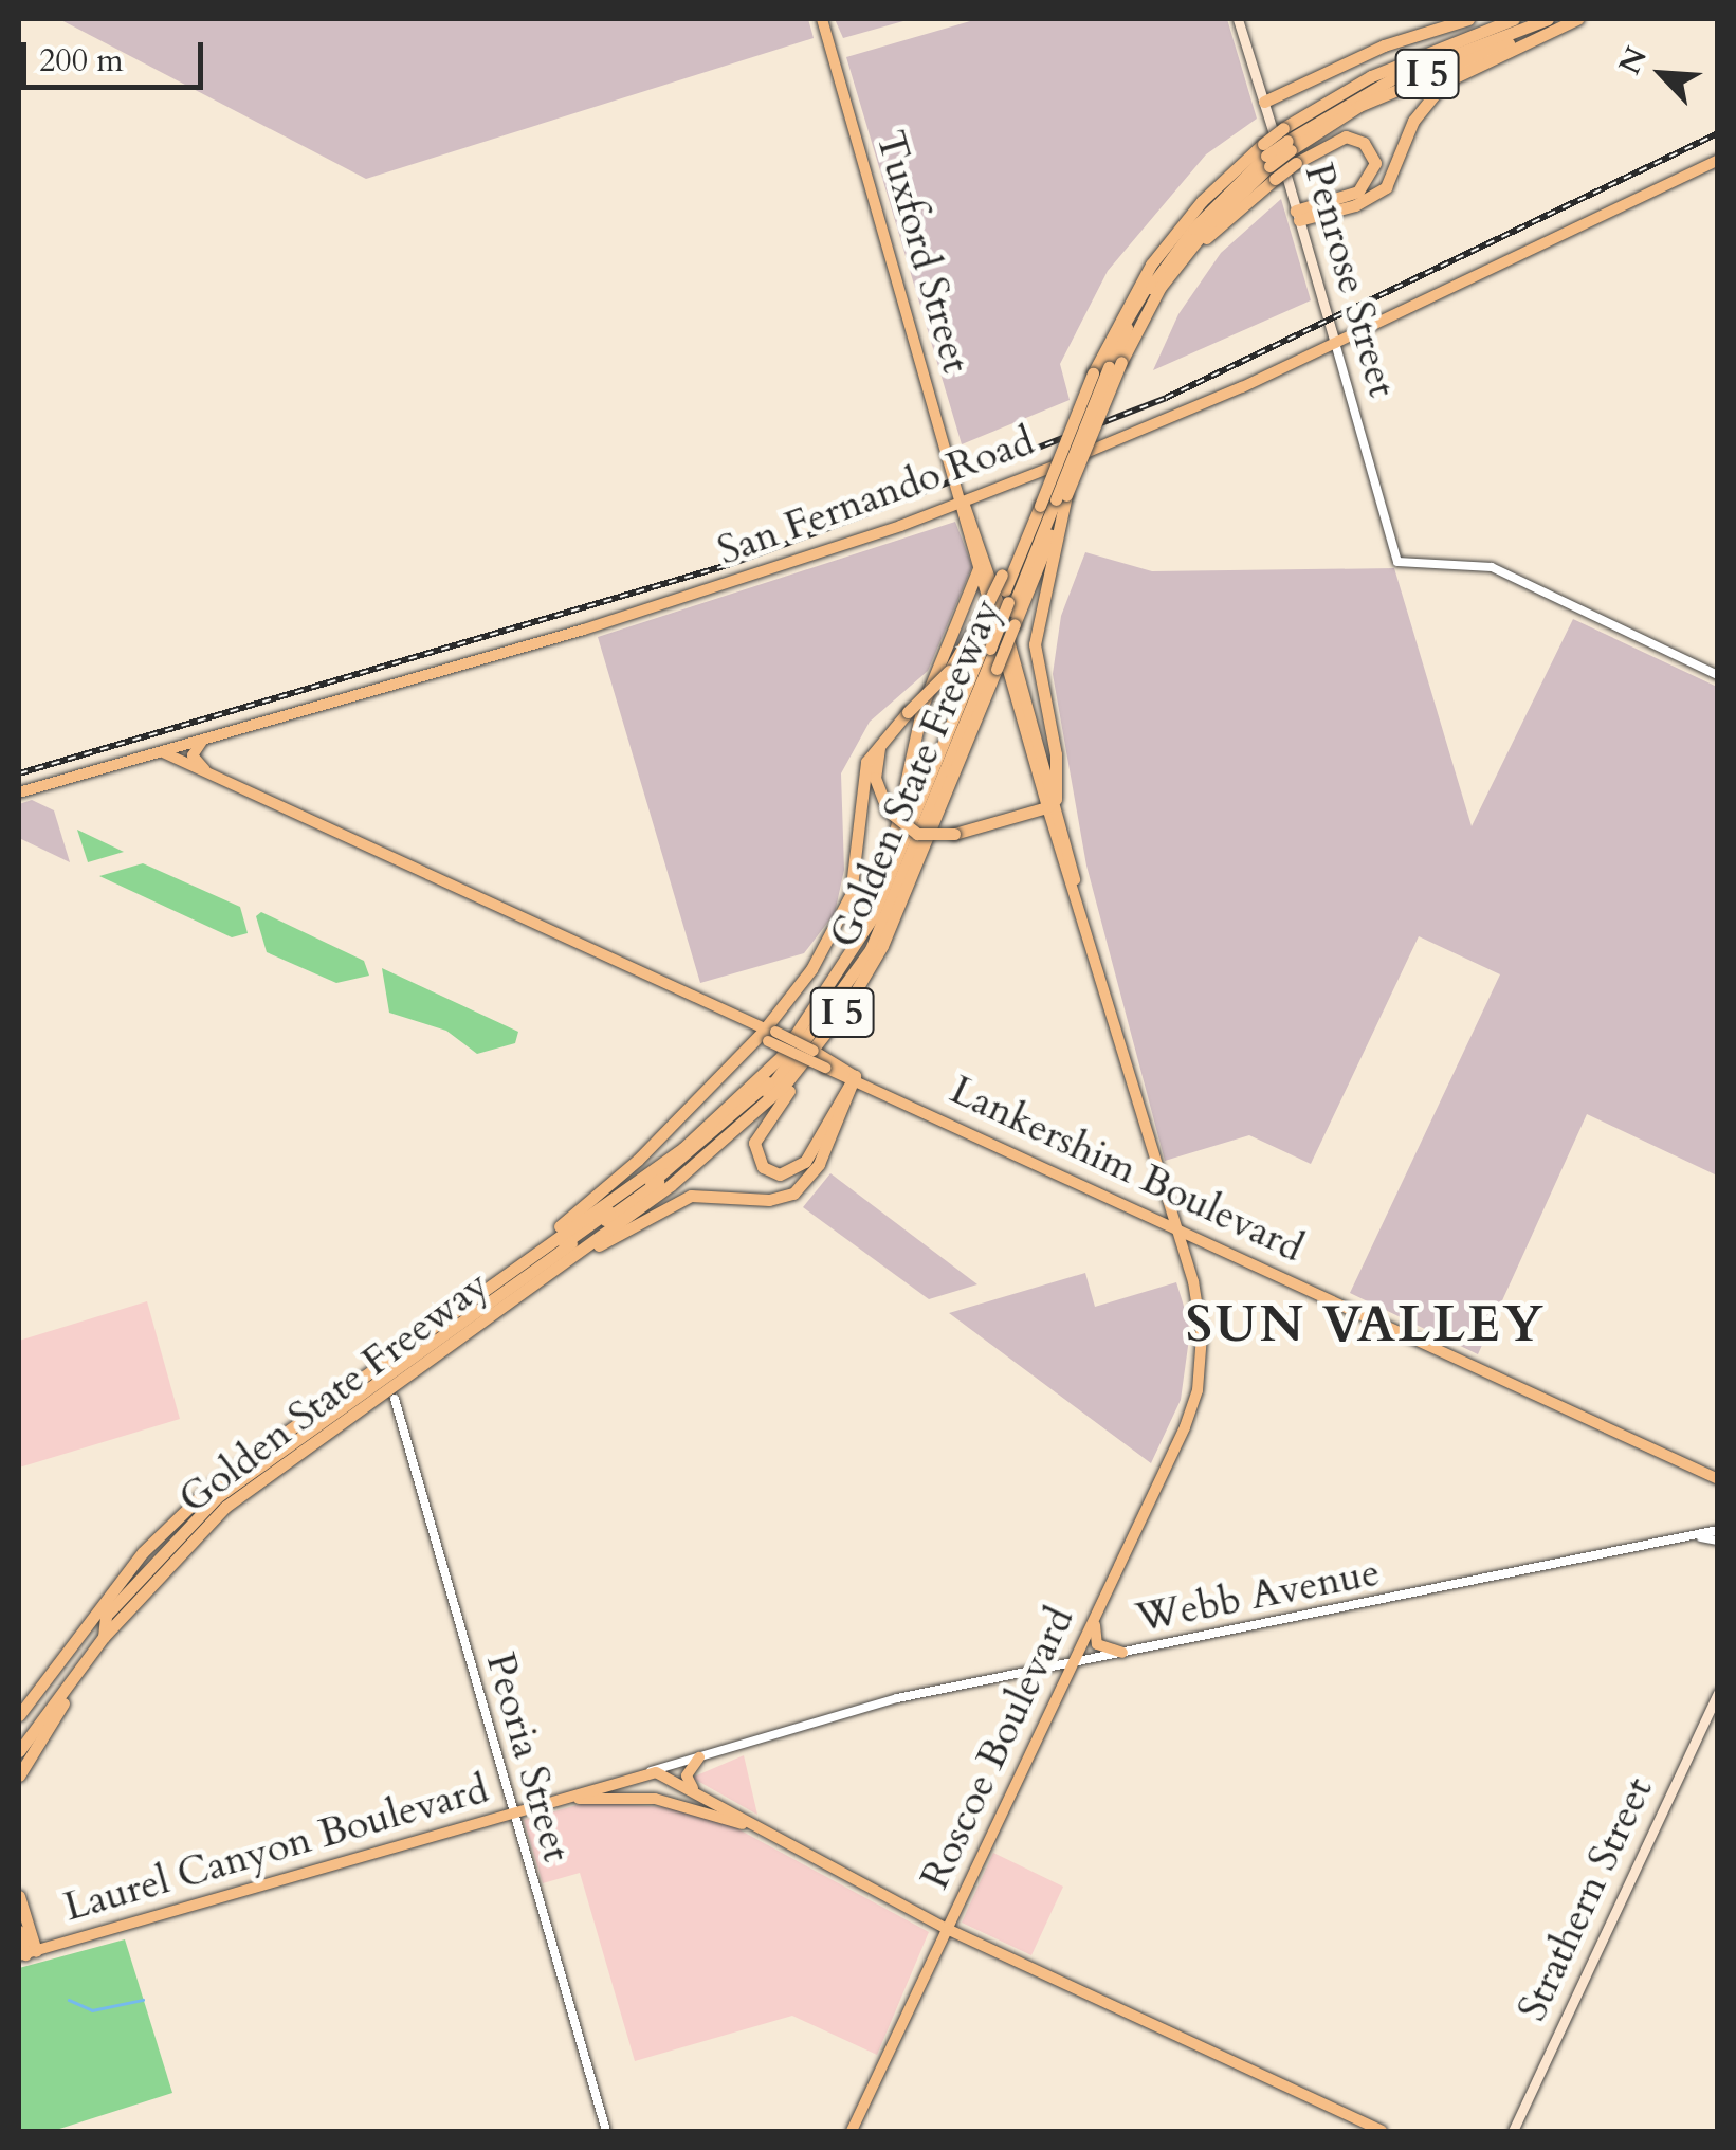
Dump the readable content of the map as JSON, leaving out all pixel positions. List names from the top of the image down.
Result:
{
  "streets": {
    "highway": ["I 5", "Golden State Freeway"],
    "main road": [
      "Tuxford Street",
      "Penrose Street",
      "San Fernando Road",
      "Lankershim Boulevard",
      "Roscoe Boulevard",
      "Laurel Canyon Boulevard",
      "Strathern Street"
    ],
    "street": ["Webb Avenue", "Peoria Street"]
  },
  "crossings": [
    ["Tuxford Street", "San Fernando Road"],
    ["Tuxford Street", "Lankershim Boulevard"],
    ["Tuxford Street", "Roscoe Boulevard"],
    ["Penrose Street", "San Fernando Road"],
    ["San Fernando Road", "Lankershim Boulevard"],
    ["Webb Avenue", "Roscoe Boulevard"],
    ["Webb Avenue", "Laurel Canyon Boulevard"],
    ["Roscoe Boulevard", "Laurel Canyon Boulevard"],
    ["Peoria Street", "Laurel Canyon Boulevard"]
  ],
  "districts": ["SUN VALLEY"],
  "scale_bar": "200 m",
  "north": "top left"
}
